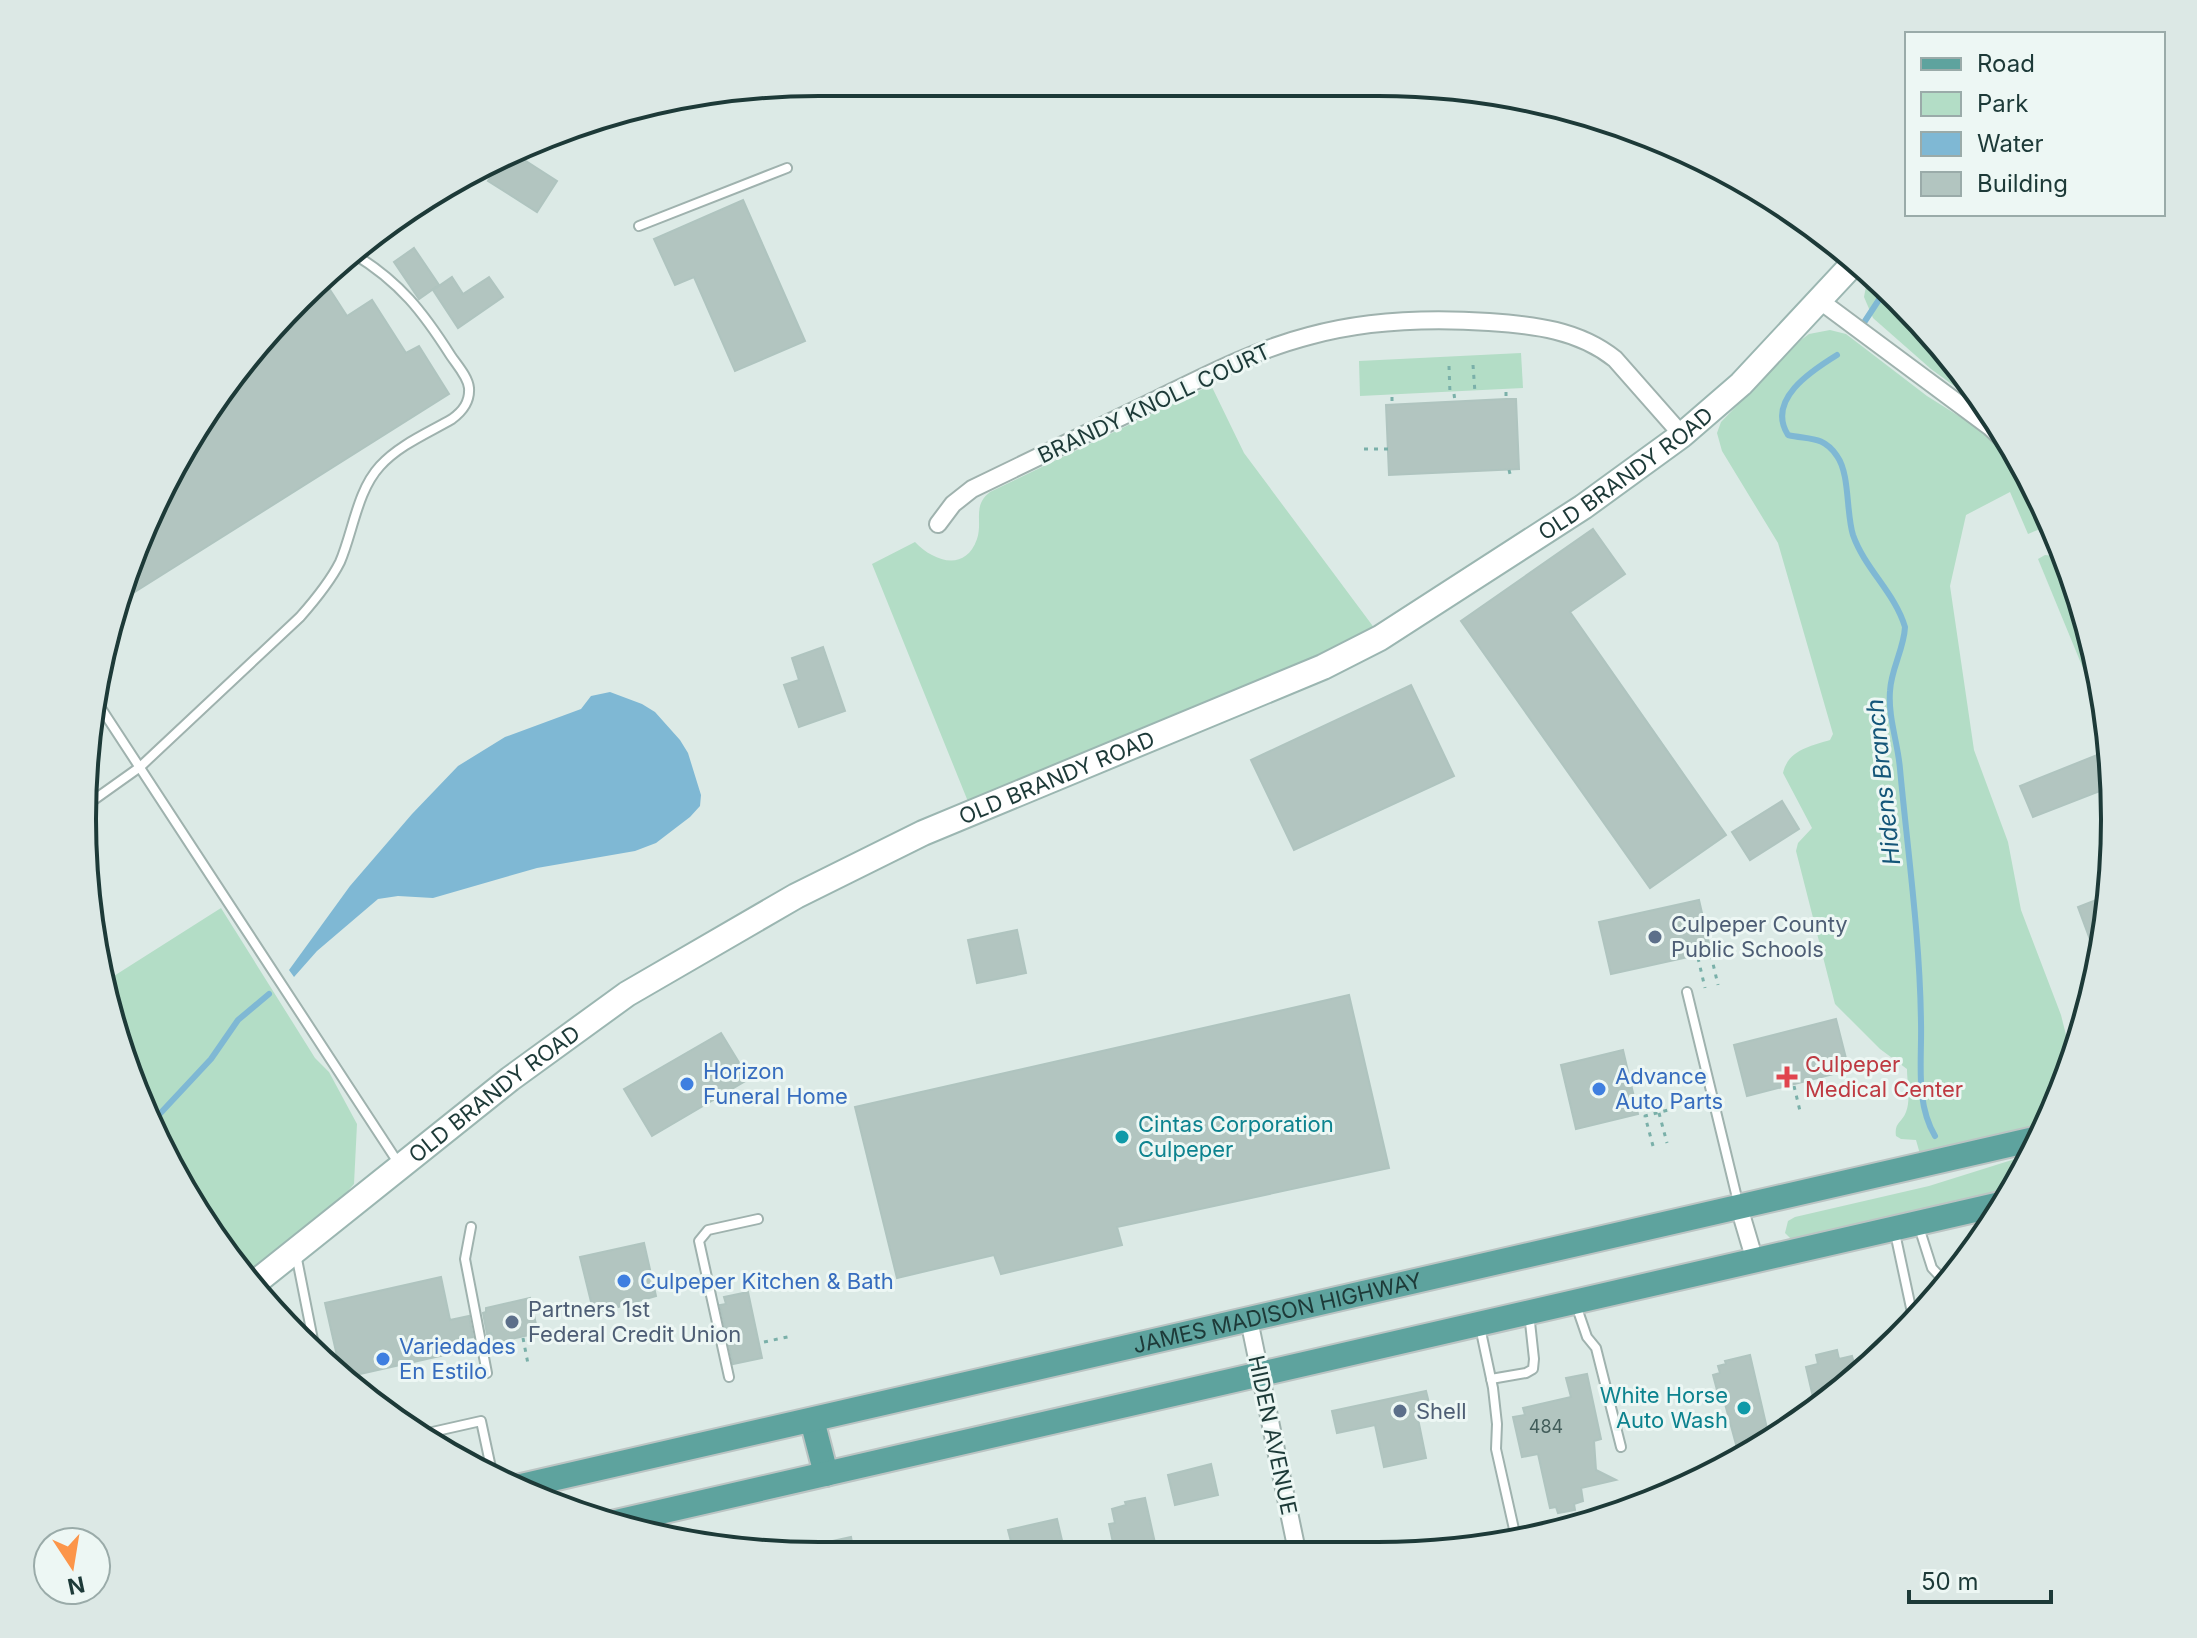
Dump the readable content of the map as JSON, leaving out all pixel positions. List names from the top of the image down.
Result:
{
  "streets": {
    "main road": ["JAMES MADISON HIGHWAY"],
    "street": ["BRANDY KNOLL COURT", "OLD BRANDY ROAD", "HIDEN AVENUE"]
  },
  "crossings": [
    ["BRANDY KNOLL COURT", "OLD BRANDY ROAD"],
    ["JAMES MADISON HIGHWAY", "HIDEN AVENUE"]
  ],
  "water": ["Hidens Branch"],
  "places": {
    "other": [
      "Culpeper County Public Schools",
      "Horizon Funeral Home",
      "Advance Auto Parts",
      "Cintas Corporation Culpeper",
      "Culpeper Kitchen & Bath",
      "Partners 1st Federal Credit Union",
      "Variedades En Estilo",
      "White Horse Auto Wash",
      "Shell"
    ],
    "health": ["Culpeper Medical Center"]
  },
  "house_numbers": ["484"],
  "legend": [
    "Road",
    "Park",
    "Water",
    "Building"
  ],
  "scale_bar": "50 m",
  "north": "bottom"
}
